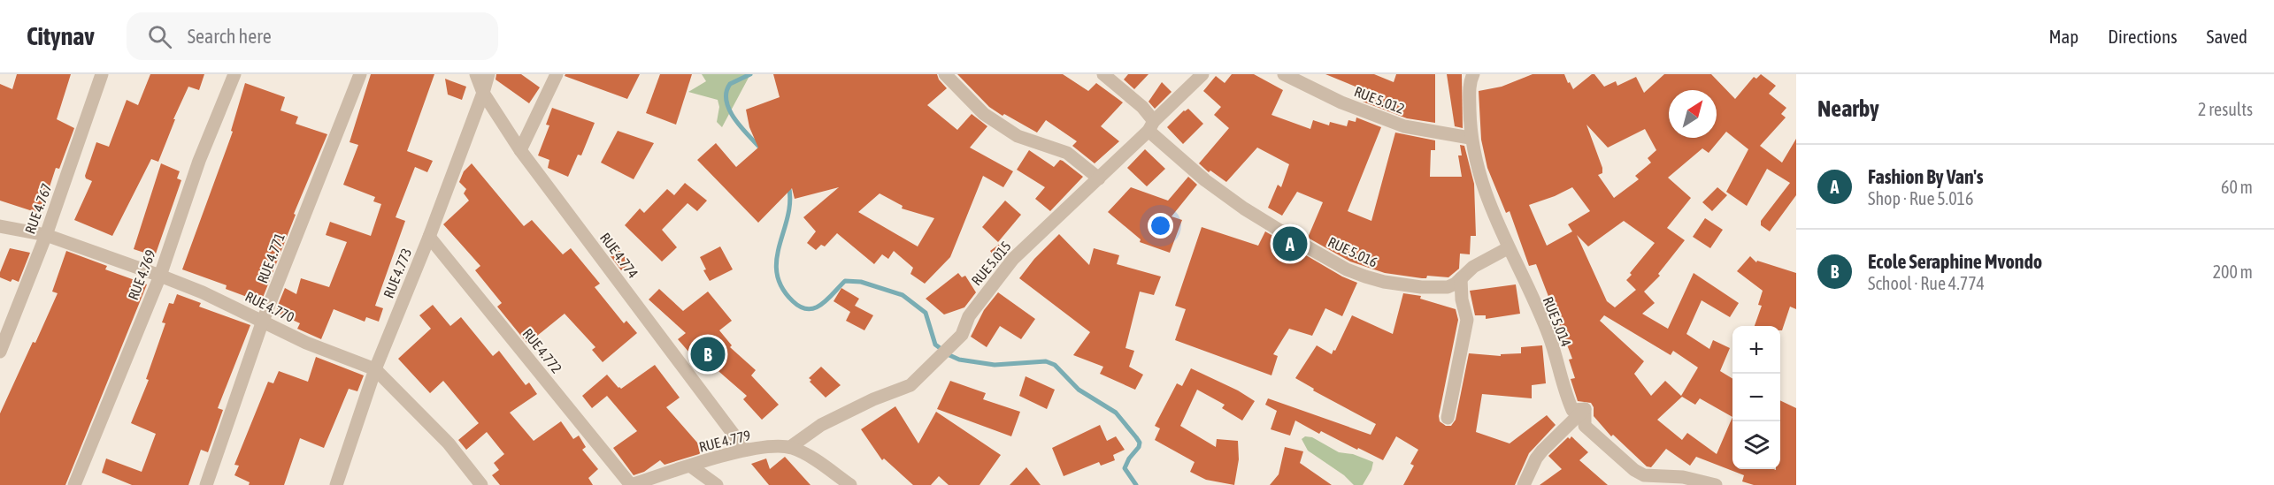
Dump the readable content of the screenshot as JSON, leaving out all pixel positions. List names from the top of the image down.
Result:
{
  "streets": {
    "street": [
      "RUE 5.012",
      "RUE 4.767",
      "RUE 5.016",
      "RUE 4.774",
      "RUE 4.771",
      "RUE 5.015",
      "RUE 4.773",
      "RUE 4.769",
      "RUE 4.770",
      "RUE 5.014",
      "RUE 4.772",
      "RUE 4.779"
    ]
  },
  "crossings": [
    ["RUE 5.012", "RUE 5.014"],
    ["RUE 4.767", "RUE 4.770"],
    ["RUE 5.016", "RUE 5.015"],
    ["RUE 5.016", "RUE 5.014"],
    ["RUE 4.774", "RUE 4.773"],
    ["RUE 4.774", "RUE 4.779"],
    ["RUE 4.771", "RUE 4.770"],
    ["RUE 5.015", "RUE 4.779"],
    ["RUE 4.773", "RUE 4.770"],
    ["RUE 4.773", "RUE 4.772"],
    ["RUE 4.769", "RUE 4.770"],
    ["RUE 4.772", "RUE 4.779"]
  ],
  "north": "top right",
  "page": {
    "header": "Citynav",
    "search": "Search here",
    "nav": ["Map", "Directions", "Saved"],
    "heading": ["Nearby", "2 results"],
    "list": [
      {
        "mark": "A",
        "name": "Fashion By Van's",
        "note": "Shop · Rue 5.016",
        "value": "60 m"
      },
      {
        "mark": "B",
        "name": "Ecole Seraphine Mvondo",
        "note": "School · Rue 4.774",
        "value": "200 m"
      }
    ],
    "pins": ["A", "B"],
    "map_buttons": ["+", "−"]
  }
}
